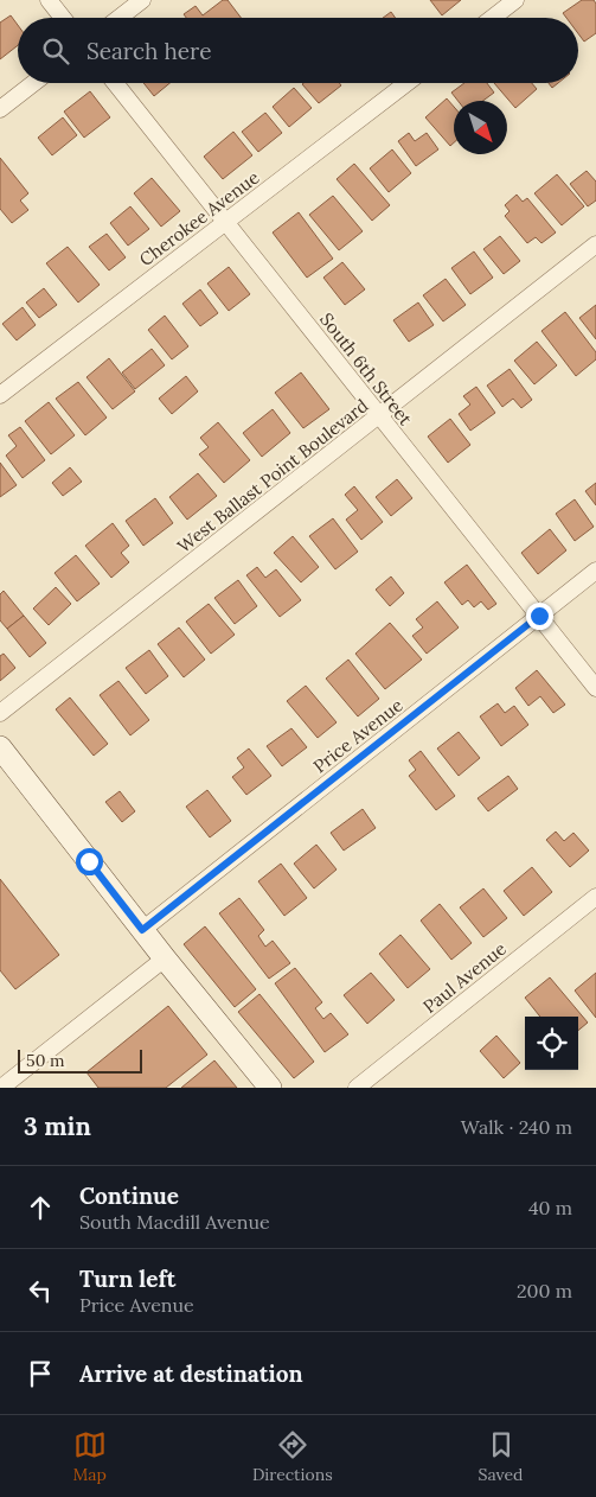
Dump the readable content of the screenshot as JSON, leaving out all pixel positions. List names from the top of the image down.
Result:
{
  "streets": {
    "street": [
      "Cherokee Avenue",
      "South 6th Street",
      "West Ballast Point Boulevard",
      "Price Avenue",
      "Paul Avenue"
    ]
  },
  "crossings": [
    ["Cherokee Avenue", "South 6th Street"],
    ["South 6th Street", "West Ballast Point Boulevard"],
    ["South 6th Street", "Price Avenue"]
  ],
  "scale_bar": "50 m",
  "north": "bottom right",
  "page": {
    "search": "Search here",
    "scale": "50 m",
    "heading": ["3 min", "Walk · 240 m"],
    "list": [
      ["Continue", "South Macdill Avenue", "40 m"],
      ["Turn left", "Price Avenue", "200 m"],
      "Arrive at destination"
    ],
    "nav": ["Map", "Directions", "Saved"]
  }
}
